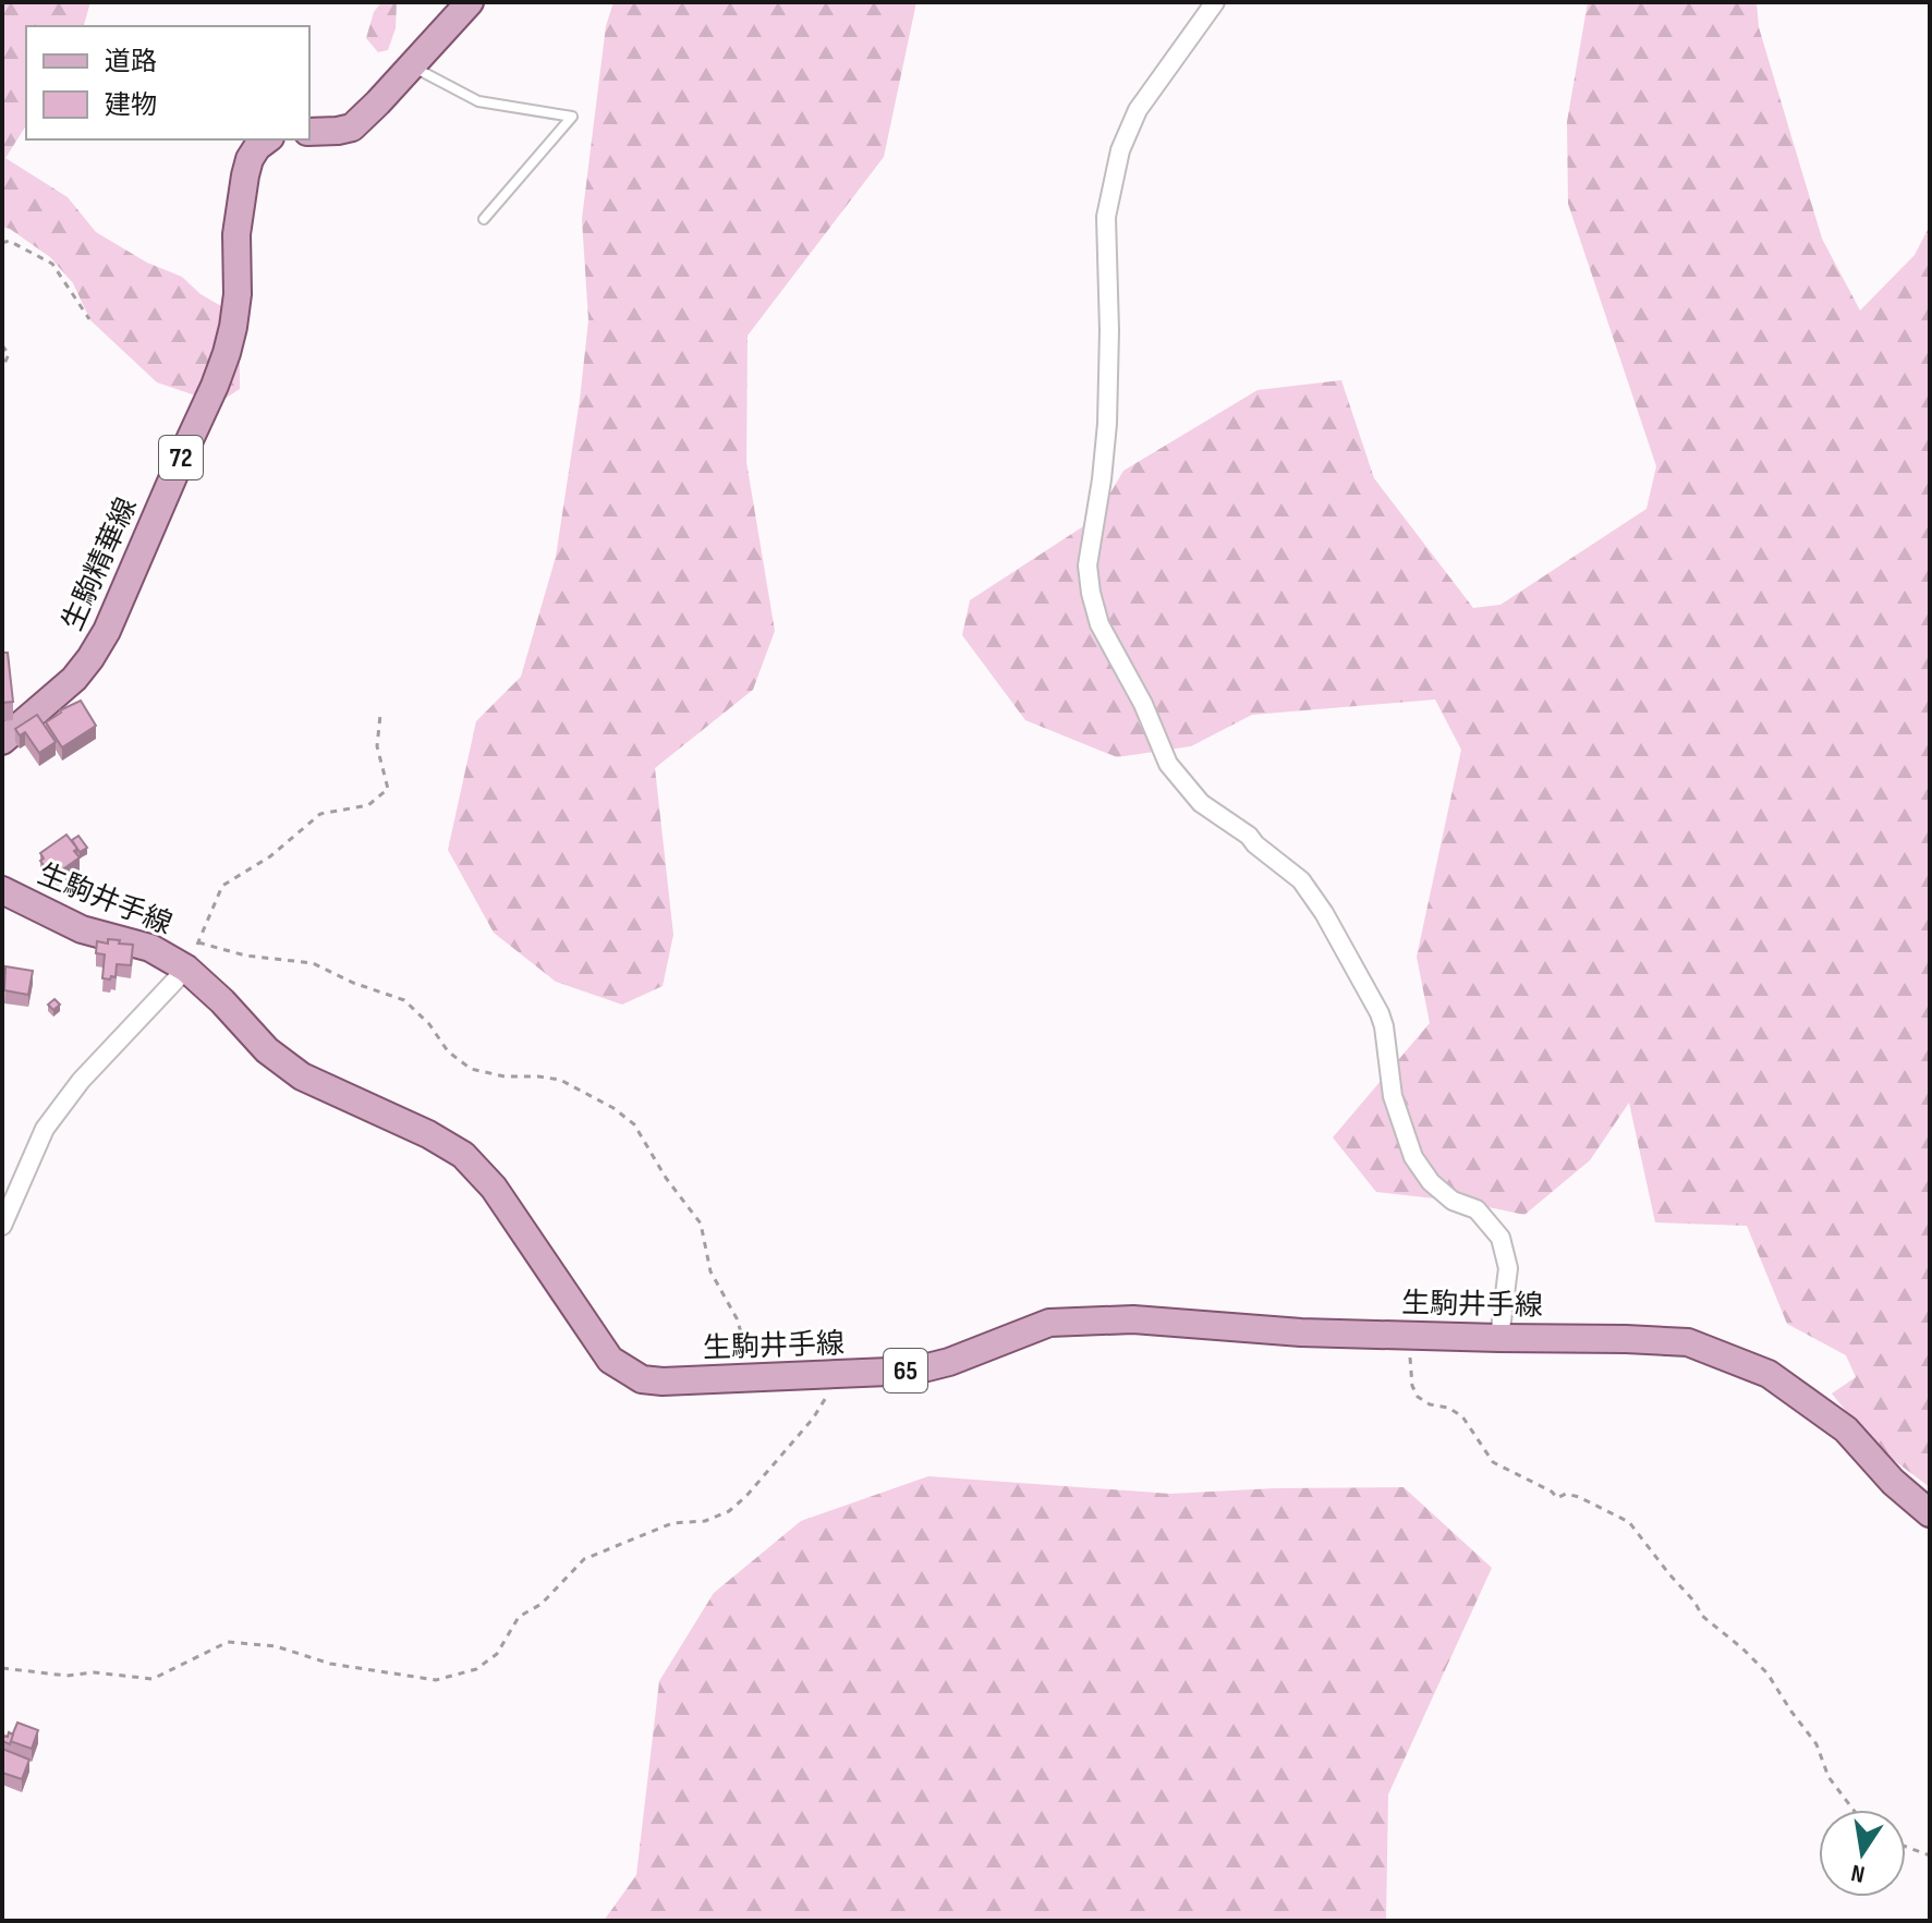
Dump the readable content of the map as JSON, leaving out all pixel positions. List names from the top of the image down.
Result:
{
  "streets": {
    "main road": [
      "72",
      "生駒精華線",
      "生駒井手線",
      "65"
    ]
  },
  "legend": ["道路", "建物"],
  "north": "bottom"
}
